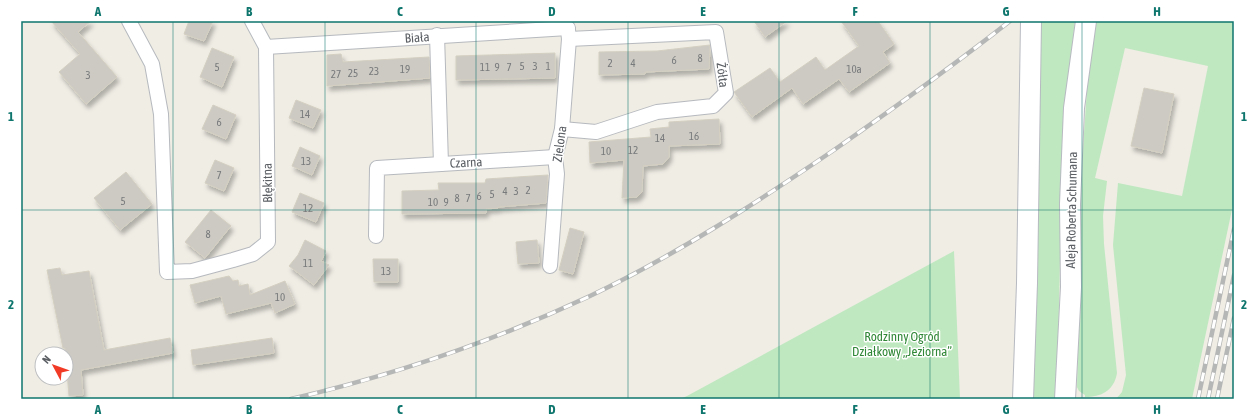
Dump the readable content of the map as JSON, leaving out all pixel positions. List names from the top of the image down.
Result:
{
  "streets": {
    "main road": ["Aleja Roberta Schumana"],
    "street": [
      "Biała",
      "Żółta",
      "Zielona",
      "Czarna",
      "Błękitna"
    ]
  },
  "crossings": [
    ["Biała", "Żółta"],
    ["Biała", "Zielona"],
    ["Biała", "Błękitna"],
    ["Żółta", "Zielona"],
    ["Zielona", "Czarna"]
  ],
  "parks": ["Rodzinny Ogród Działkowy „Jeziorna”"],
  "house_numbers": [
    "8",
    "6",
    "2",
    "4",
    "5",
    "3",
    "1",
    "5",
    "11",
    "9",
    "7",
    "19",
    "10a",
    "23",
    "25",
    "27",
    "3",
    "14",
    "6",
    "16",
    "14",
    "12",
    "10",
    "13",
    "7",
    "2",
    "4",
    "3",
    "5",
    "6",
    "8",
    "7",
    "5",
    "10",
    "9",
    "12",
    "8",
    "11",
    "13",
    "10"
  ],
  "north": "top left",
  "grid": {
    "columns": [
      "A",
      "B",
      "C",
      "D",
      "E",
      "F",
      "G",
      "H"
    ],
    "rows": ["1", "2"]
  }
}
